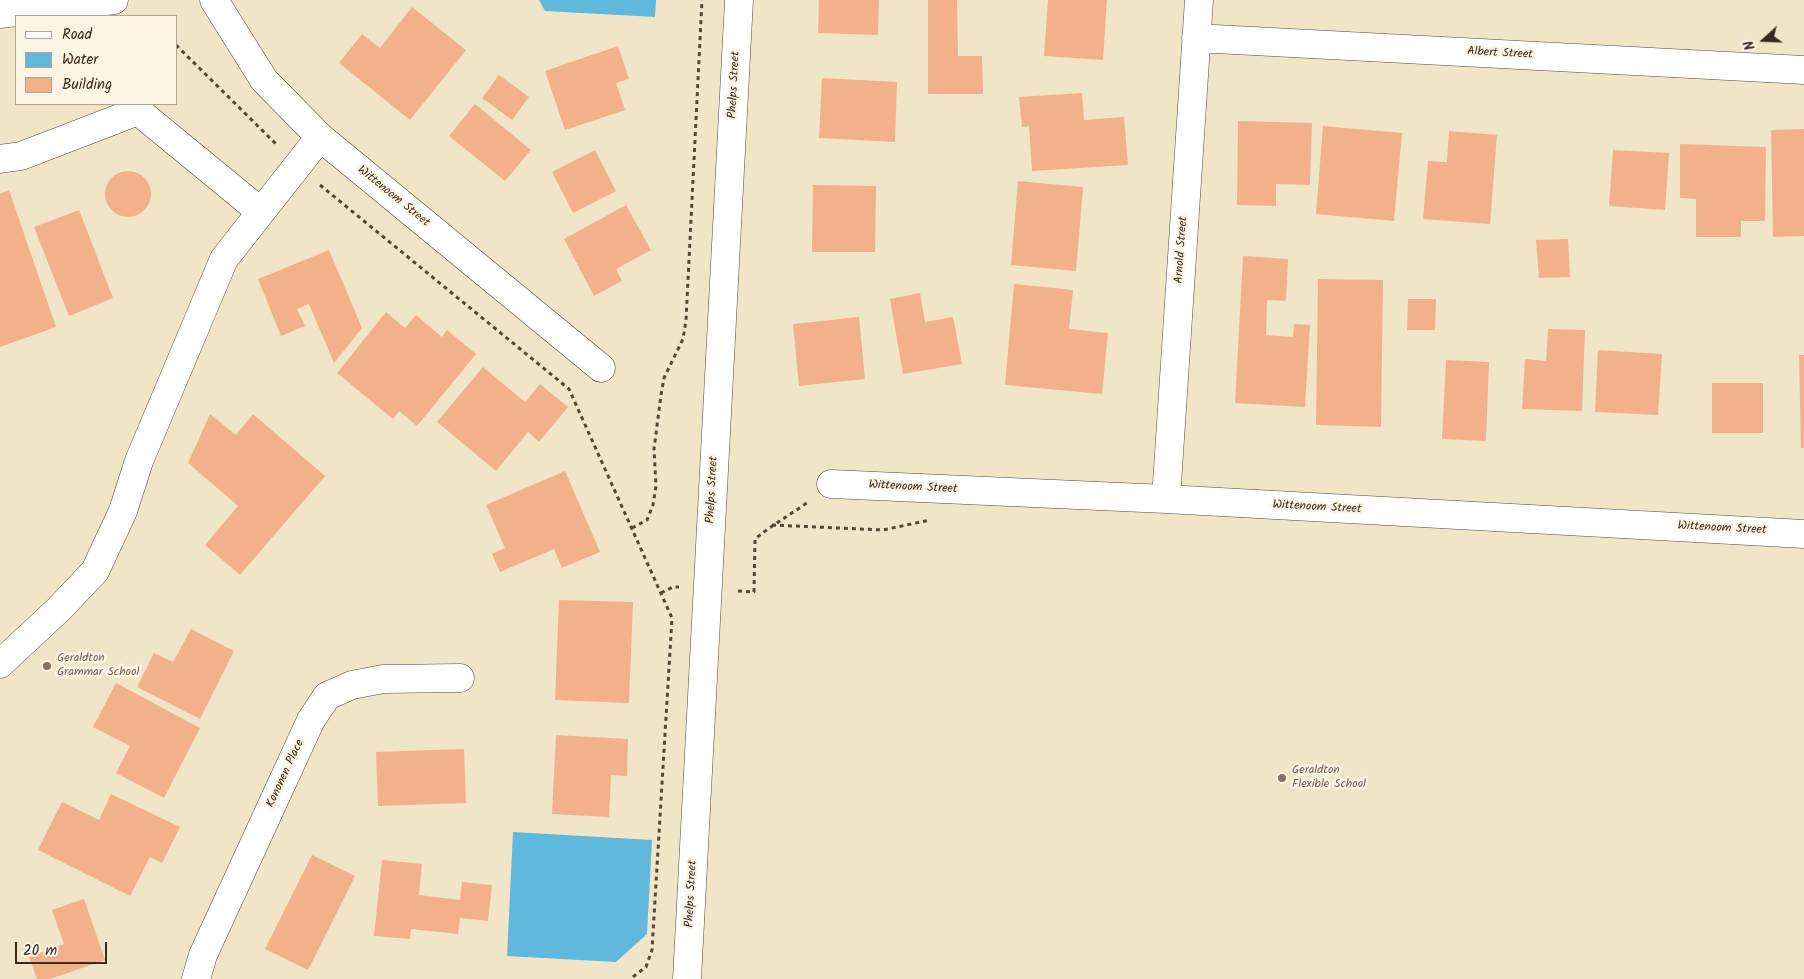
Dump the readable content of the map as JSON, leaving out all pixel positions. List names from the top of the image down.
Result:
{
  "streets": {
    "street": [
      "Albert Street",
      "Phelps Street",
      "Wittenoom Street",
      "Arnold Street",
      "Kononen Place"
    ]
  },
  "crossings": [
    ["Albert Street", "Arnold Street"],
    ["Wittenoom Street", "Arnold Street"]
  ],
  "places": ["Geraldton Grammar School", "Geraldton Flexible School"],
  "legend": ["Road", "Water", "Building"],
  "scale_bar": "20 m",
  "north": "left"
}
